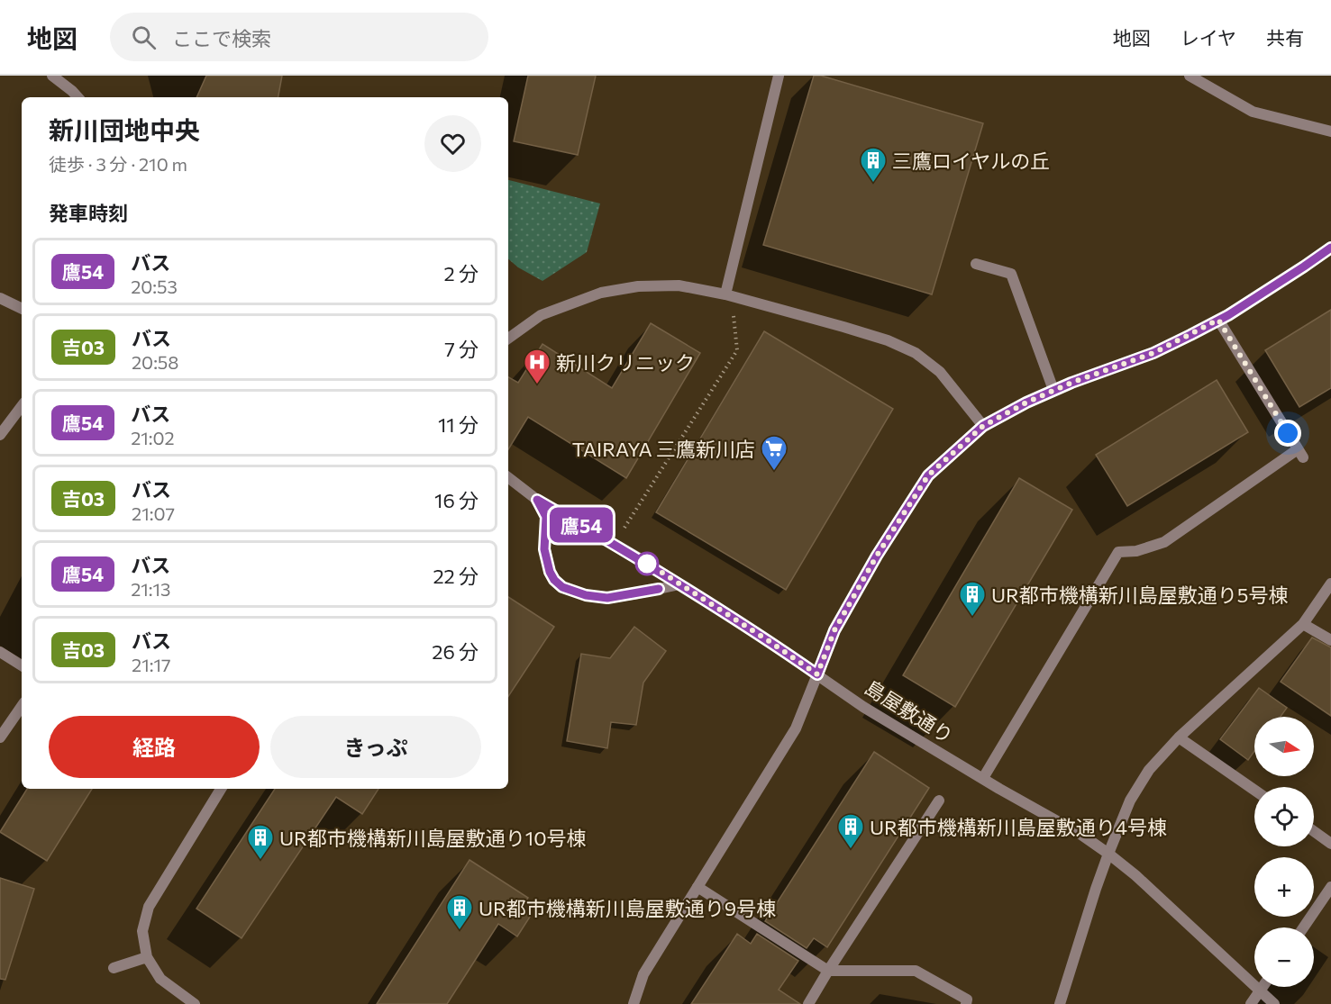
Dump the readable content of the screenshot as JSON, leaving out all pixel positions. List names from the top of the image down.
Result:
{
  "streets": {
    "street": ["島屋敷通り"]
  },
  "places": {
    "building": [
      "三鷹ロイヤルの丘",
      "UR都市機構新川島屋敷通り5号棟",
      "UR都市機構新川島屋敷通り4号棟",
      "UR都市機構新川島屋敷通り10号棟",
      "UR都市機構新川島屋敷通り9号棟"
    ],
    "hospital": ["新川クリニック"],
    "supermarket": ["TAIRAYA 三鷹新川店"]
  },
  "lines": ["bus line 鷹54"],
  "north": "right",
  "page": {
    "header": "地図",
    "search": "ここで検索",
    "nav": ["地図", "レイヤ", "共有"],
    "on_map": "鷹54",
    "heading": [
      ["新川団地中央", "徒歩 · 3 分 · 210 m"],
      "発車時刻"
    ],
    "list": [
      {
        "mark": "鷹54",
        "name": "バス",
        "note": "20:53",
        "value": "2 分"
      },
      {
        "mark": "吉03",
        "name": "バス",
        "note": "20:58",
        "value": "7 分"
      },
      {
        "mark": "鷹54",
        "name": "バス",
        "note": "21:02",
        "value": "11 分"
      },
      {
        "mark": "吉03",
        "name": "バス",
        "note": "21:07",
        "value": "16 分"
      },
      {
        "mark": "鷹54",
        "name": "バス",
        "note": "21:13",
        "value": "22 分"
      },
      {
        "mark": "吉03",
        "name": "バス",
        "note": "21:17",
        "value": "26 分"
      }
    ],
    "buttons": ["経路", "きっぷ"],
    "map_buttons": ["+", "−"]
  }
}
